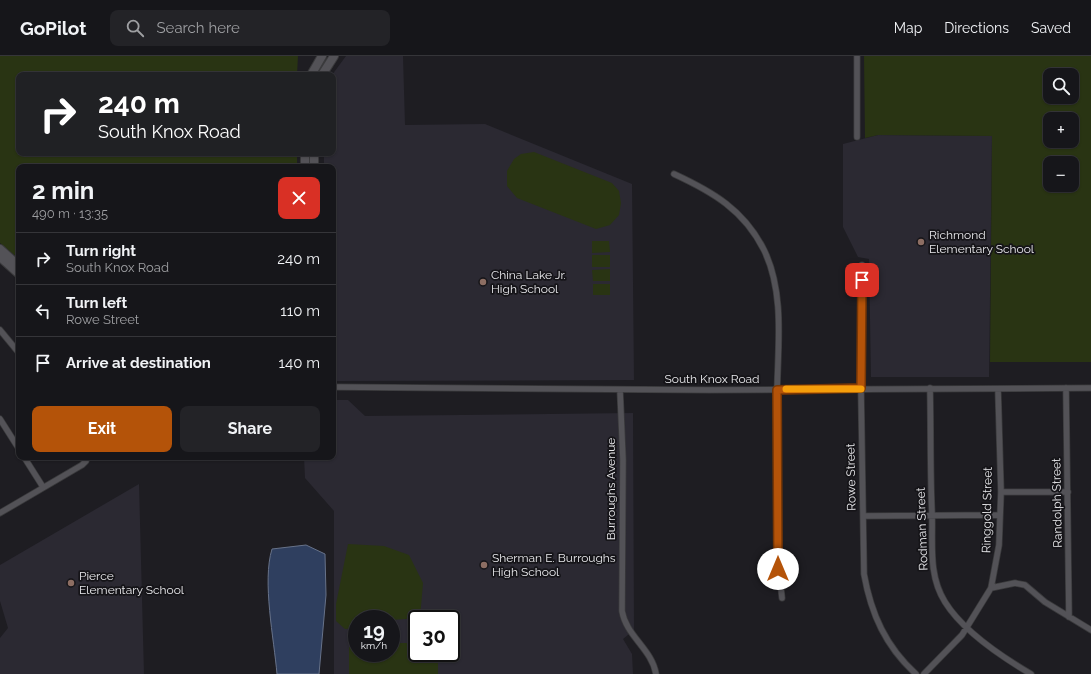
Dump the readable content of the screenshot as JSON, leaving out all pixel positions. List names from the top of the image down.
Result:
{
  "streets": {
    "street": [
      "South Knox Road",
      "Rowe Street",
      "Burroughs Avenue",
      "Randolph Street",
      "Ringgold Street",
      "Rodman Street"
    ]
  },
  "crossings": [
    ["South Knox Road", "Rowe Street"],
    ["South Knox Road", "Burroughs Avenue"],
    ["South Knox Road", "Randolph Street"],
    ["South Knox Road", "Ringgold Street"],
    ["South Knox Road", "Rodman Street"]
  ],
  "places": [
    "Richmond Elementary School",
    "China Lake Jr. High School",
    "Sherman E. Burroughs High School",
    "Pierce Elementary School"
  ],
  "page": {
    "header": "GoPilot",
    "search": "Search here",
    "nav": ["Map", "Directions", "Saved"],
    "map_buttons": ["+", "−"],
    "turn": ["240 m", "South Knox Road"],
    "heading": ["2 min", "490 m · 13:35"],
    "list": [
      {
        "name": "Turn right",
        "note": "South Knox Road",
        "value": "240 m"
      },
      {
        "name": "Turn left",
        "note": "Rowe Street",
        "value": "110 m"
      },
      {
        "name": "Arrive at destination",
        "value": "140 m"
      }
    ],
    "buttons": ["Exit", "Share"],
    "speed": "19 km/h",
    "limit": "30"
  }
}
